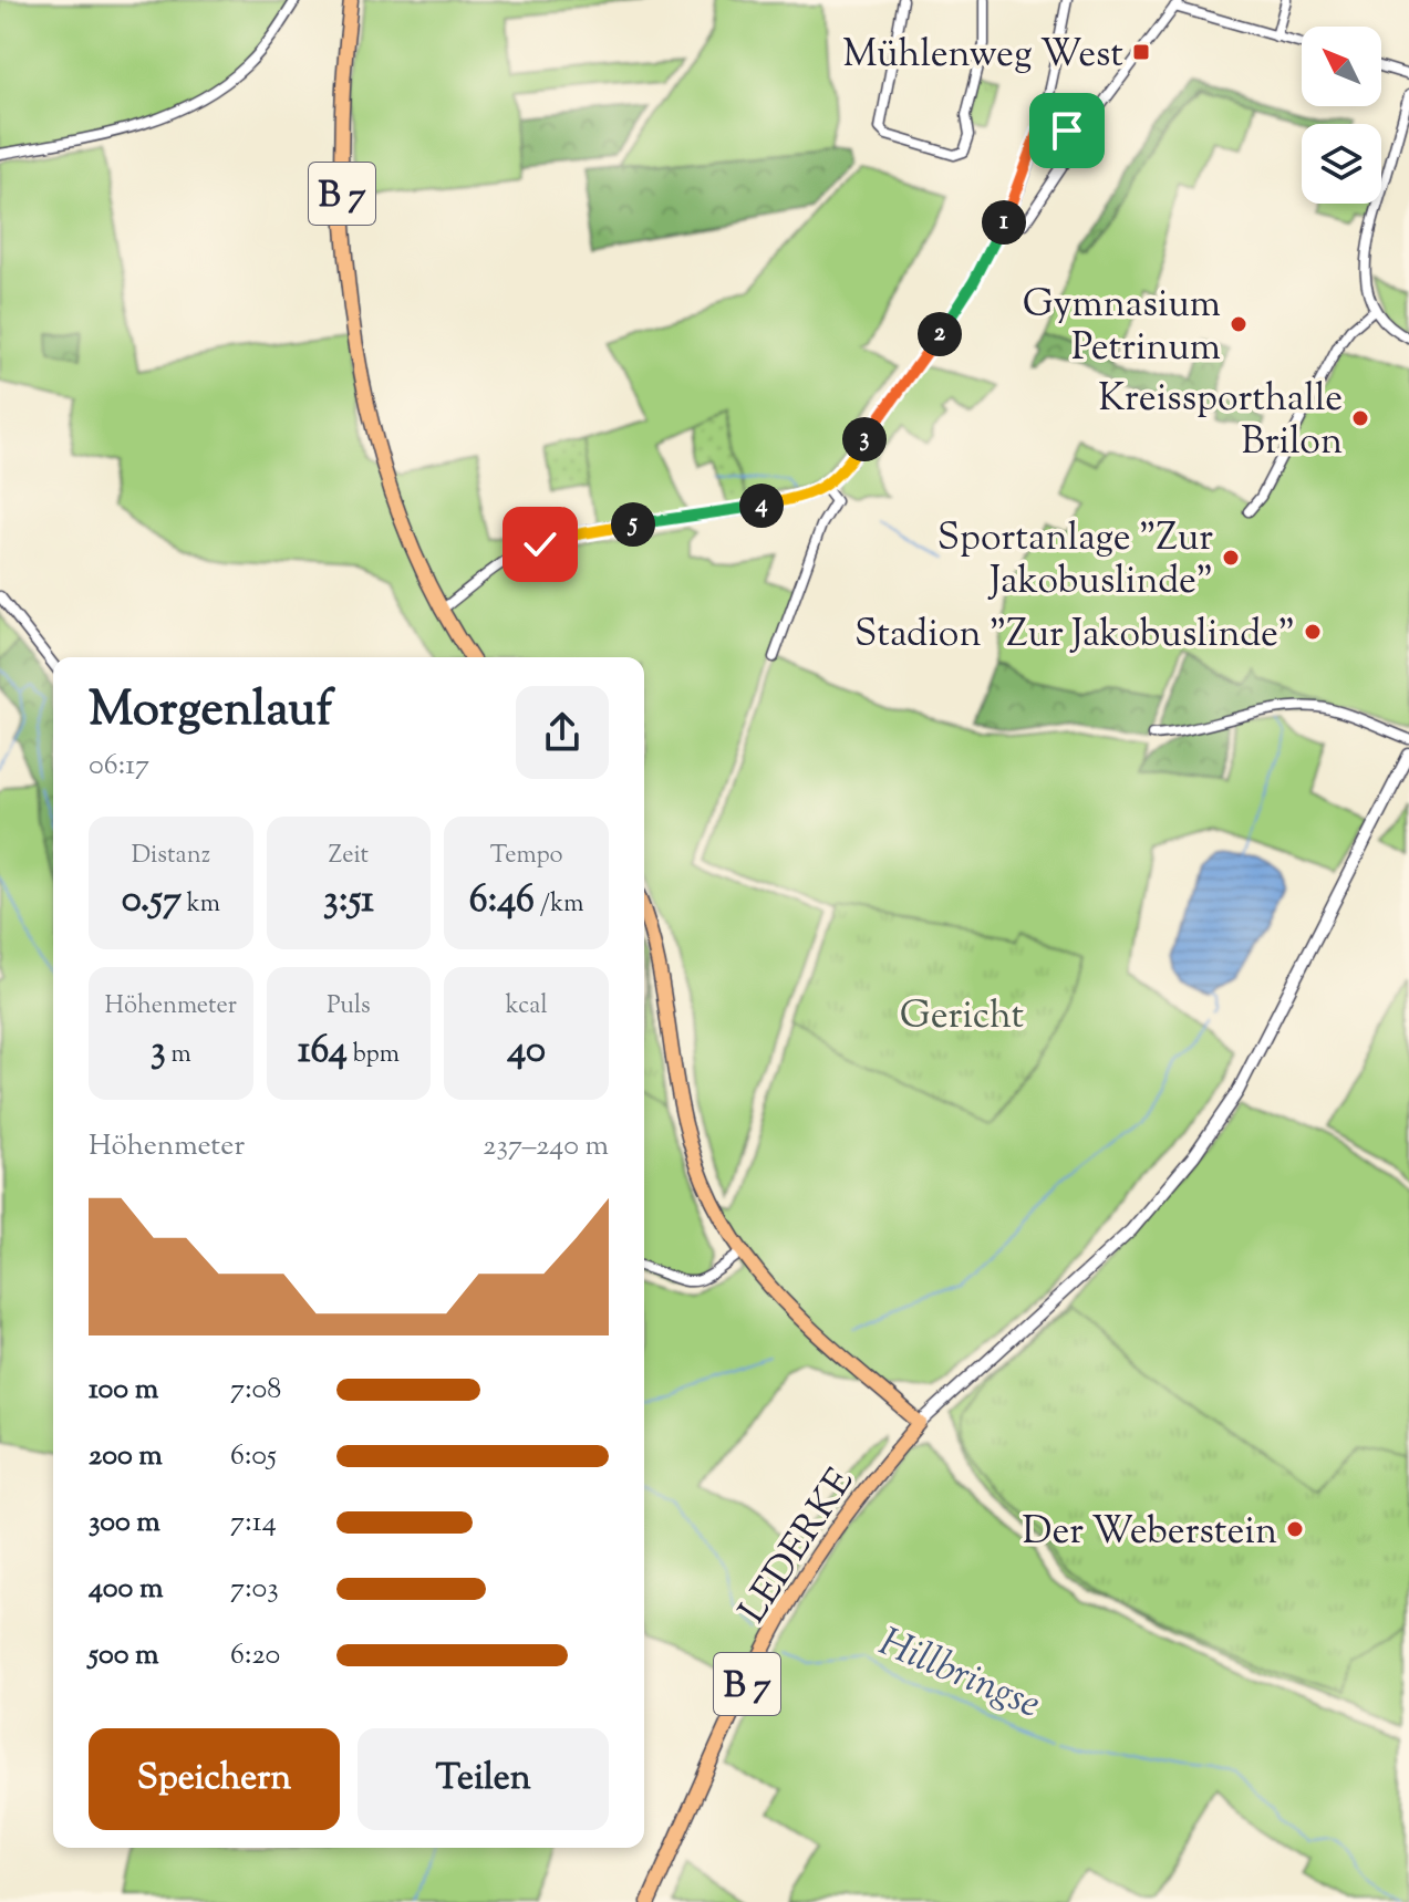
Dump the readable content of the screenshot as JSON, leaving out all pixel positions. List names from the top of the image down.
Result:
{
  "streets": {
    "main road": ["B 7", "LEDERKE"]
  },
  "water": ["Hillbringse"],
  "parks": ["Gericht"],
  "places": {
    "transit": ["Mühlenweg West"],
    "other": [
      "Gymnasium Petrinum",
      "Kreissporthalle Brilon",
      "Sportanlage \"Zur Jakobuslinde\"",
      "Stadion \"Zur Jakobuslinde\"",
      "Der Weberstein"
    ]
  },
  "north": "top left",
  "page": {
    "pins": [
      "1",
      "2",
      "3",
      "4",
      "5"
    ],
    "heading": ["Morgenlauf", "06:17"],
    "stats": [
      ["Distanz", "0.57 km"],
      ["Zeit", "3:51"],
      ["Tempo", "6:46 /km"],
      ["Höhenmeter", "3 m"],
      ["Puls", "164 bpm"],
      ["kcal", "40"]
    ],
    "chart": ["Höhenmeter", "237–240 m"],
    "list": [
      {
        "name": "100 m",
        "note": "7:08"
      },
      {
        "name": "200 m",
        "note": "6:05"
      },
      {
        "name": "300 m",
        "note": "7:14"
      },
      {
        "name": "400 m",
        "note": "7:03"
      },
      {
        "name": "500 m",
        "note": "6:20"
      }
    ],
    "buttons": ["Speichern", "Teilen"]
  }
}
